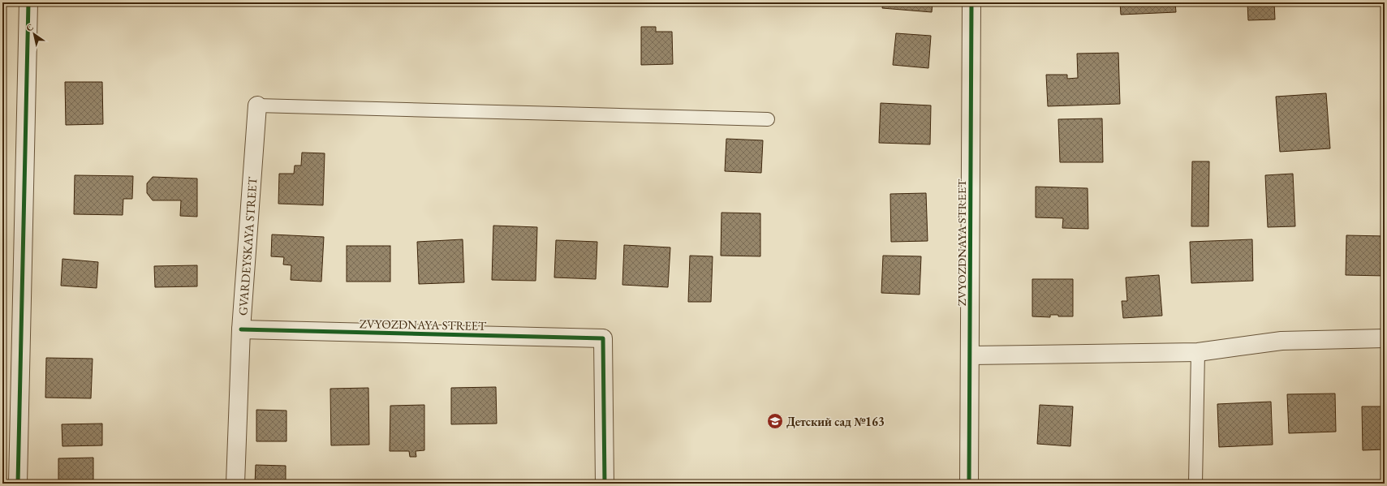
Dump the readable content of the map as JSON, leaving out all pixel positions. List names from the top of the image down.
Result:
{
  "streets": {
    "street": ["ZVYOZDNAYA STREET", "GVARDEYSKAYA STREET"]
  },
  "crossings": [
    ["ZVYOZDNAYA STREET", "GVARDEYSKAYA STREET"]
  ],
  "places": {
    "school or university": ["Детский cад №163"]
  },
  "north": "top left"
}
